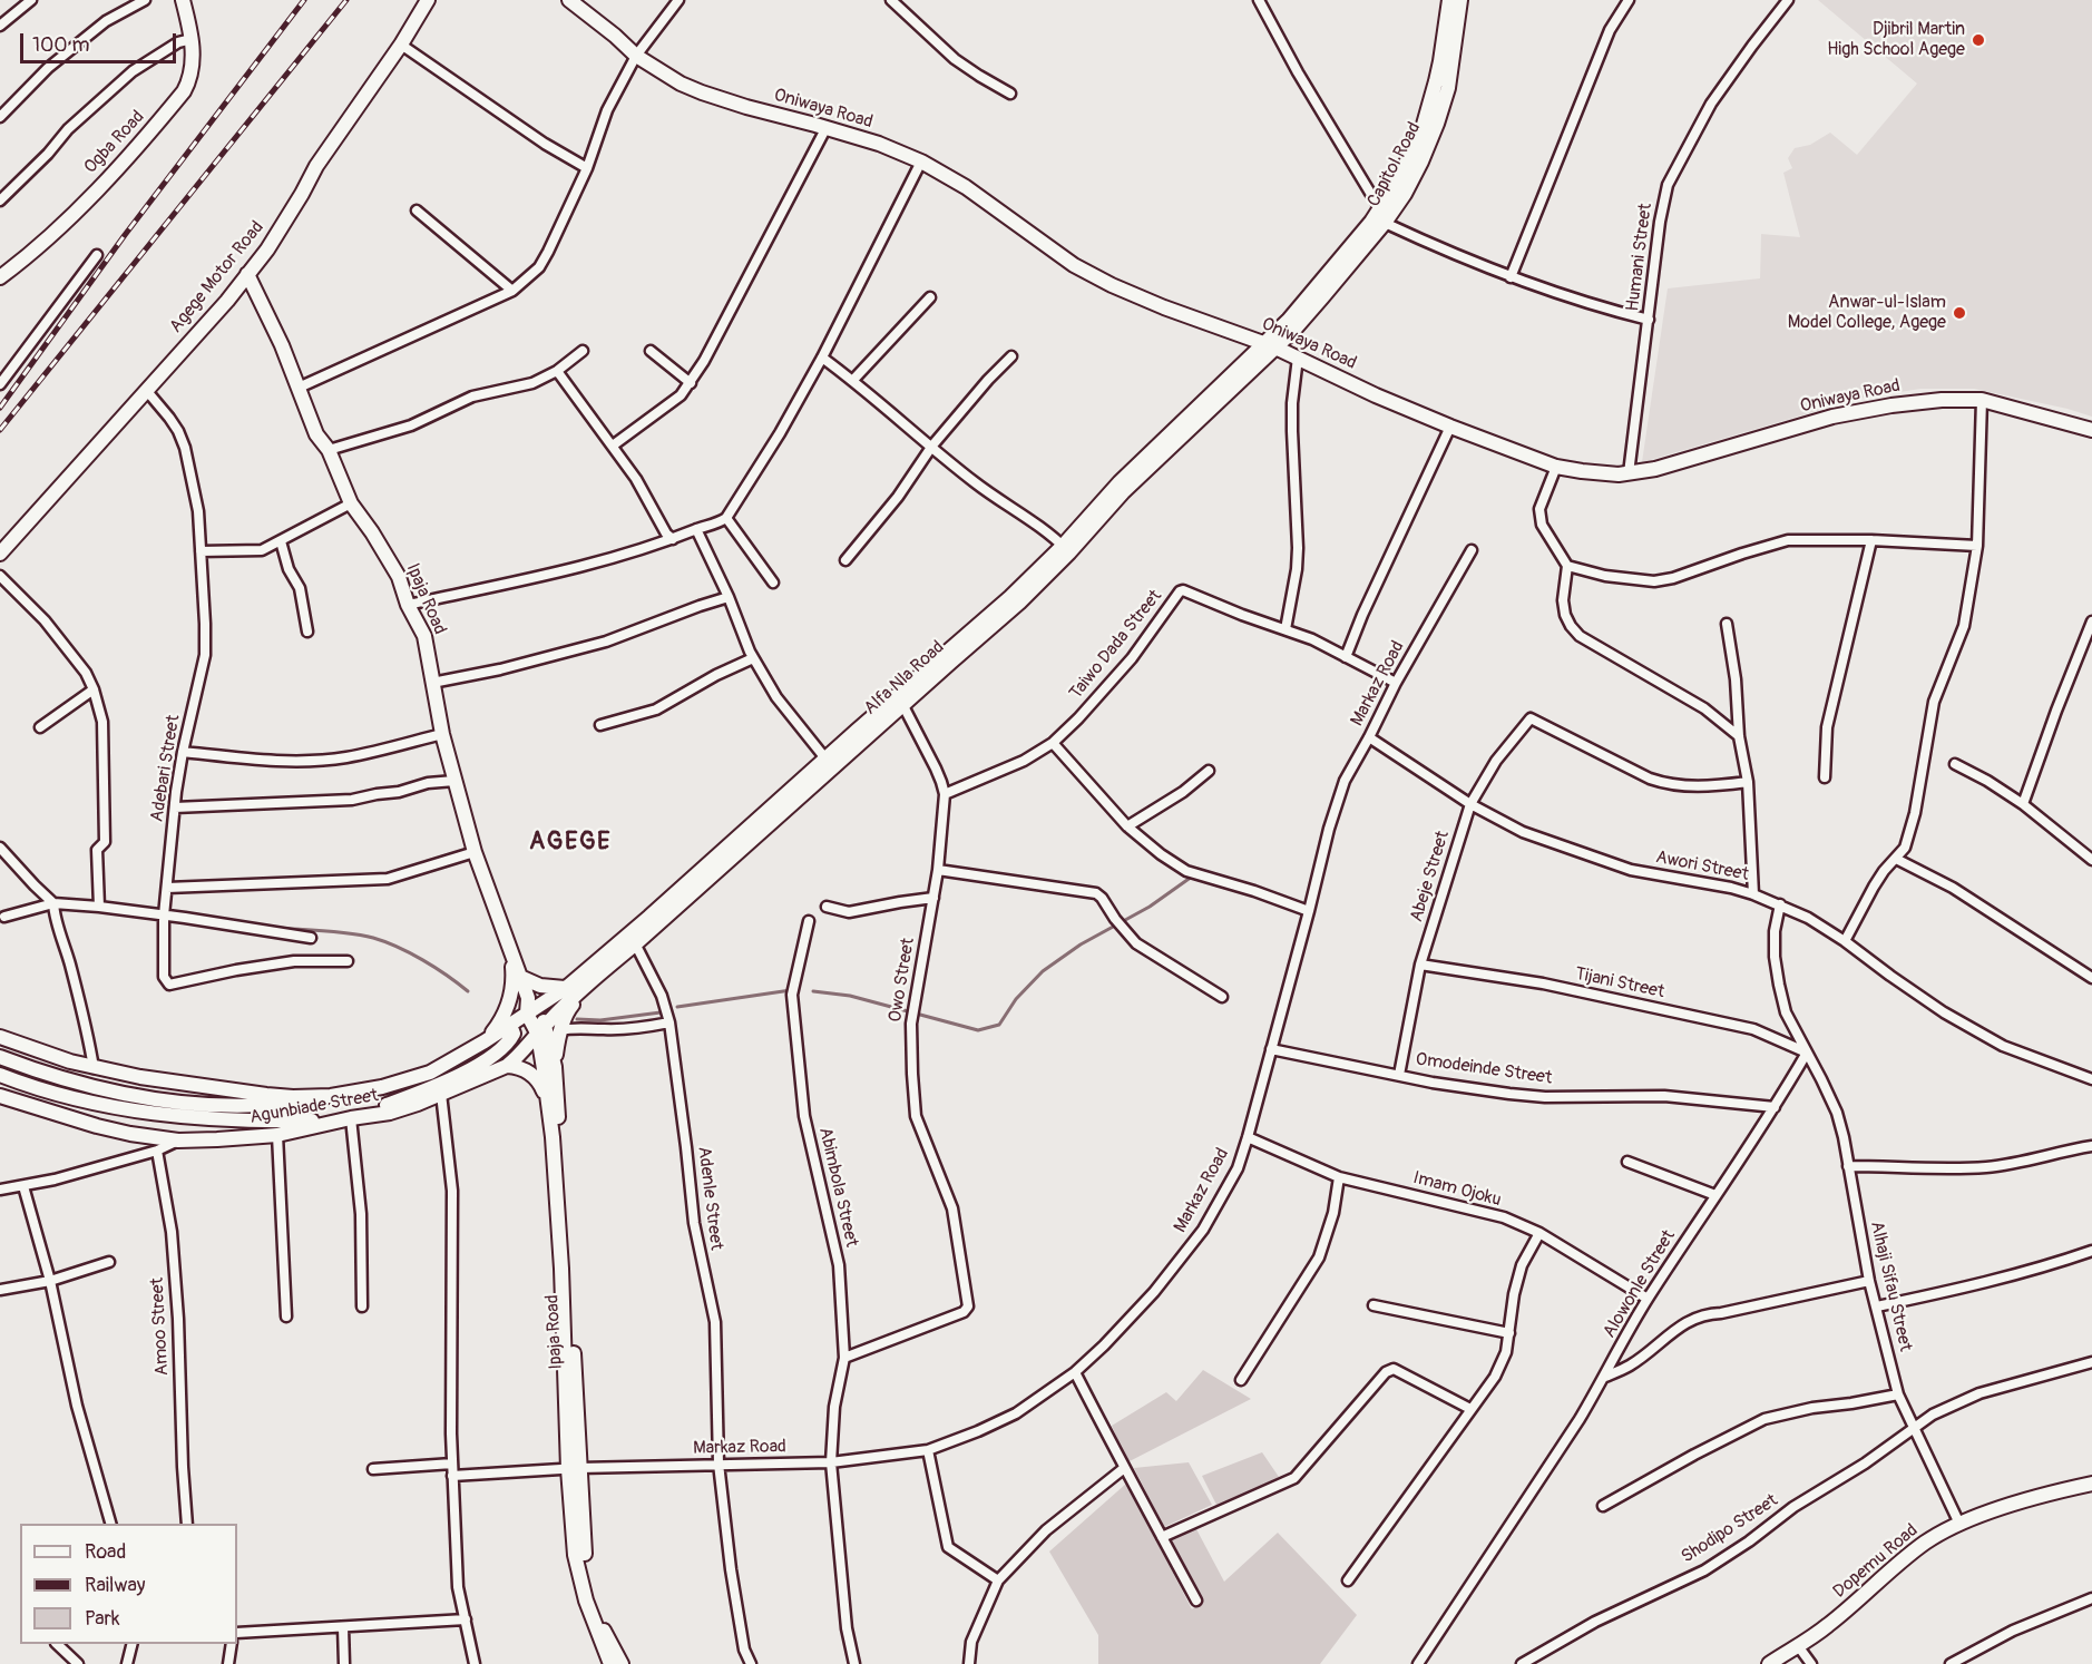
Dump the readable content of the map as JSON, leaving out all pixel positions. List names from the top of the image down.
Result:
{
  "streets": {
    "main road": [
      "Oniwaya Road",
      "Ogba Road",
      "Capitol Road",
      "Agege Motor Road",
      "Ipaja Road",
      "Alfa Nla Road",
      "Agunbiade Street",
      "Dopemu Road"
    ],
    "street": [
      "Humani Street",
      "Taiwo Dada Street",
      "Markaz Road",
      "Adebari Street",
      "Awori Street",
      "Abeje Street",
      "Owo Street",
      "Tijani Street",
      "Omodeinde Street",
      "Abimbola Street",
      "Imam Ojoku",
      "Adenle Street",
      "Alowonle Street",
      "Alhaji Sifau Street",
      "Amoo Street",
      "Shodipo Street"
    ]
  },
  "crossings": [
    ["Oniwaya Road", "Capitol Road"],
    ["Oniwaya Road", "Humani Street"],
    ["Oniwaya Road", "Alfa Nla Road"],
    ["Capitol Road", "Alfa Nla Road"],
    ["Agege Motor Road", "Ipaja Road"],
    ["Agege Motor Road", "Adebari Street"],
    ["Ipaja Road", "Alfa Nla Road"],
    ["Ipaja Road", "Markaz Road"],
    ["Ipaja Road", "Agunbiade Street"],
    ["Taiwo Dada Street", "Markaz Road"],
    ["Taiwo Dada Street", "Owo Street"],
    ["Alfa Nla Road", "Owo Street"],
    ["Alfa Nla Road", "Agunbiade Street"],
    ["Alfa Nla Road", "Adenle Street"],
    ["Markaz Road", "Awori Street"],
    ["Markaz Road", "Omodeinde Street"],
    ["Markaz Road", "Abimbola Street"],
    ["Markaz Road", "Imam Ojoku"],
    ["Markaz Road", "Adenle Street"],
    ["Awori Street", "Abeje Street"],
    ["Abeje Street", "Tijani Street"],
    ["Abeje Street", "Omodeinde Street"],
    ["Owo Street", "Abimbola Street"],
    ["Tijani Street", "Alowonle Street"],
    ["Tijani Street", "Alhaji Sifau Street"],
    ["Omodeinde Street", "Alowonle Street"],
    ["Imam Ojoku", "Alowonle Street"],
    ["Alowonle Street", "Alhaji Sifau Street"],
    ["Alhaji Sifau Street", "Shodipo Street"],
    ["Alhaji Sifau Street", "Dopemu Road"]
  ],
  "districts": ["AGEGE"],
  "places": ["Djibril Martin High School Agege", "Anwar-ul-Islam Model College, Agege"],
  "legend": ["Road", "Railway", "Park"],
  "scale_bar": "100 m"
}
